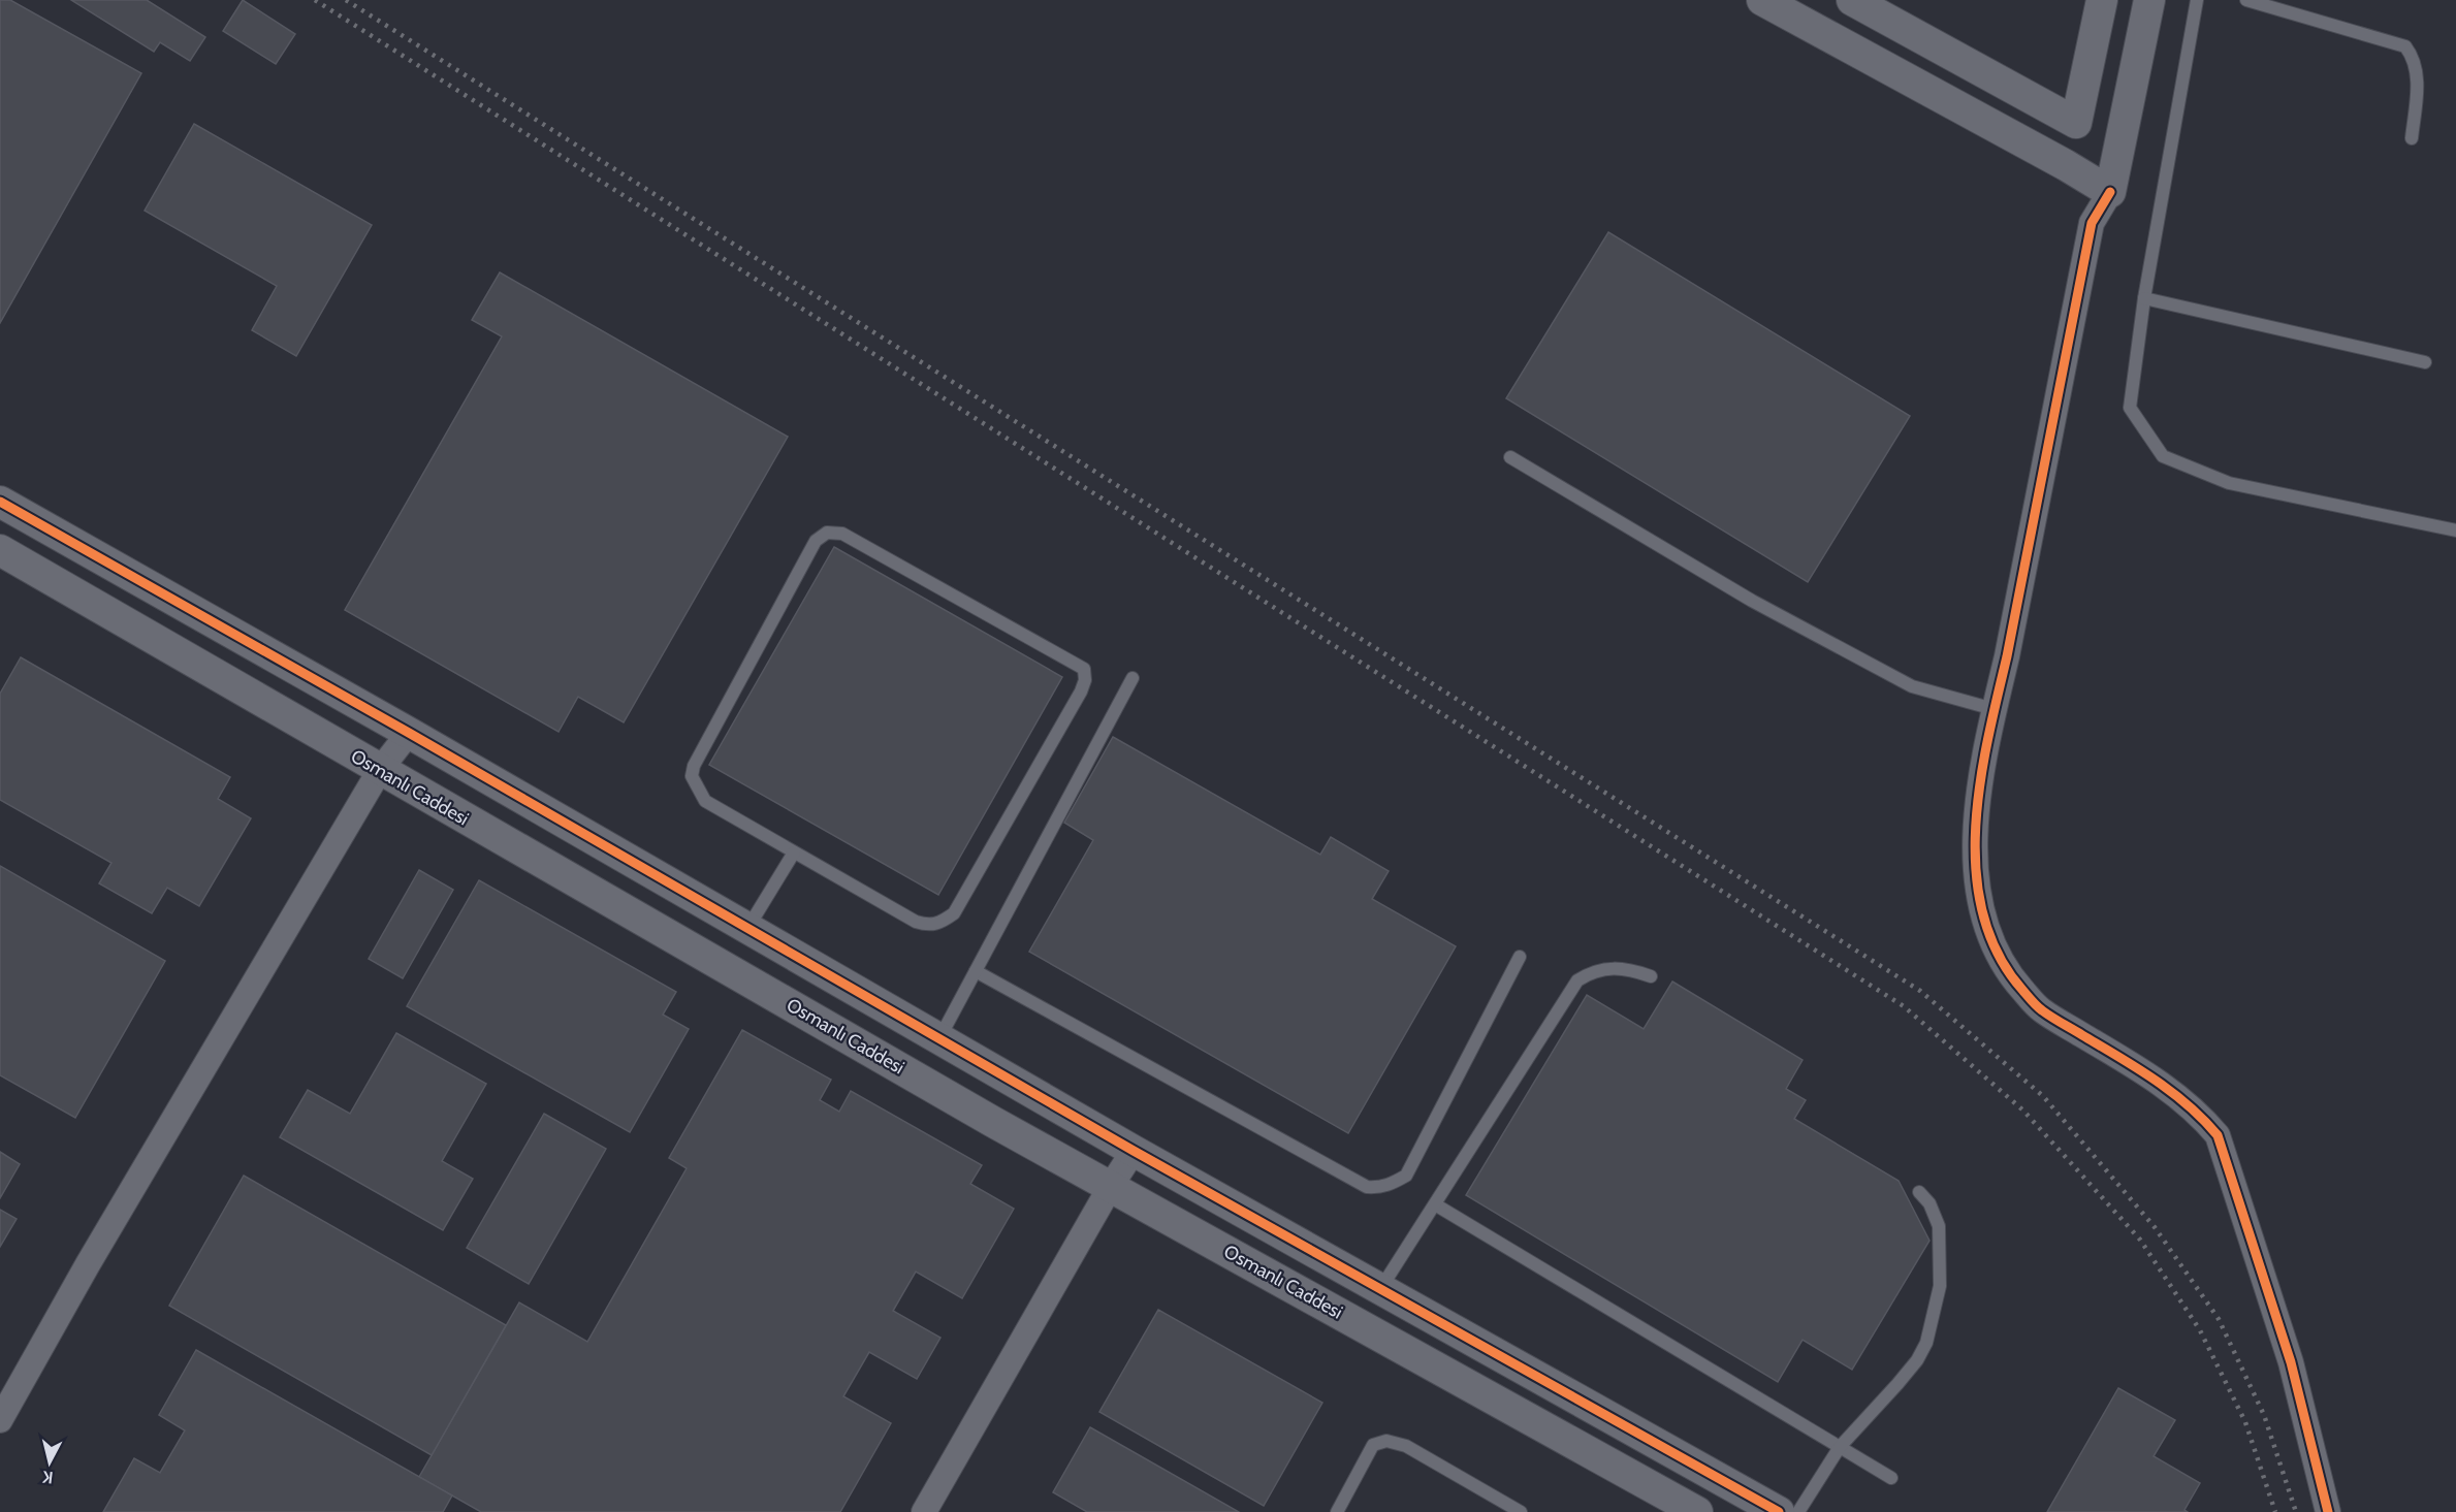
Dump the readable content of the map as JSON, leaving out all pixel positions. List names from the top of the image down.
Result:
{
  "streets": {
    "street": ["Osmanlı Caddesi"]
  },
  "north": "bottom"
}
